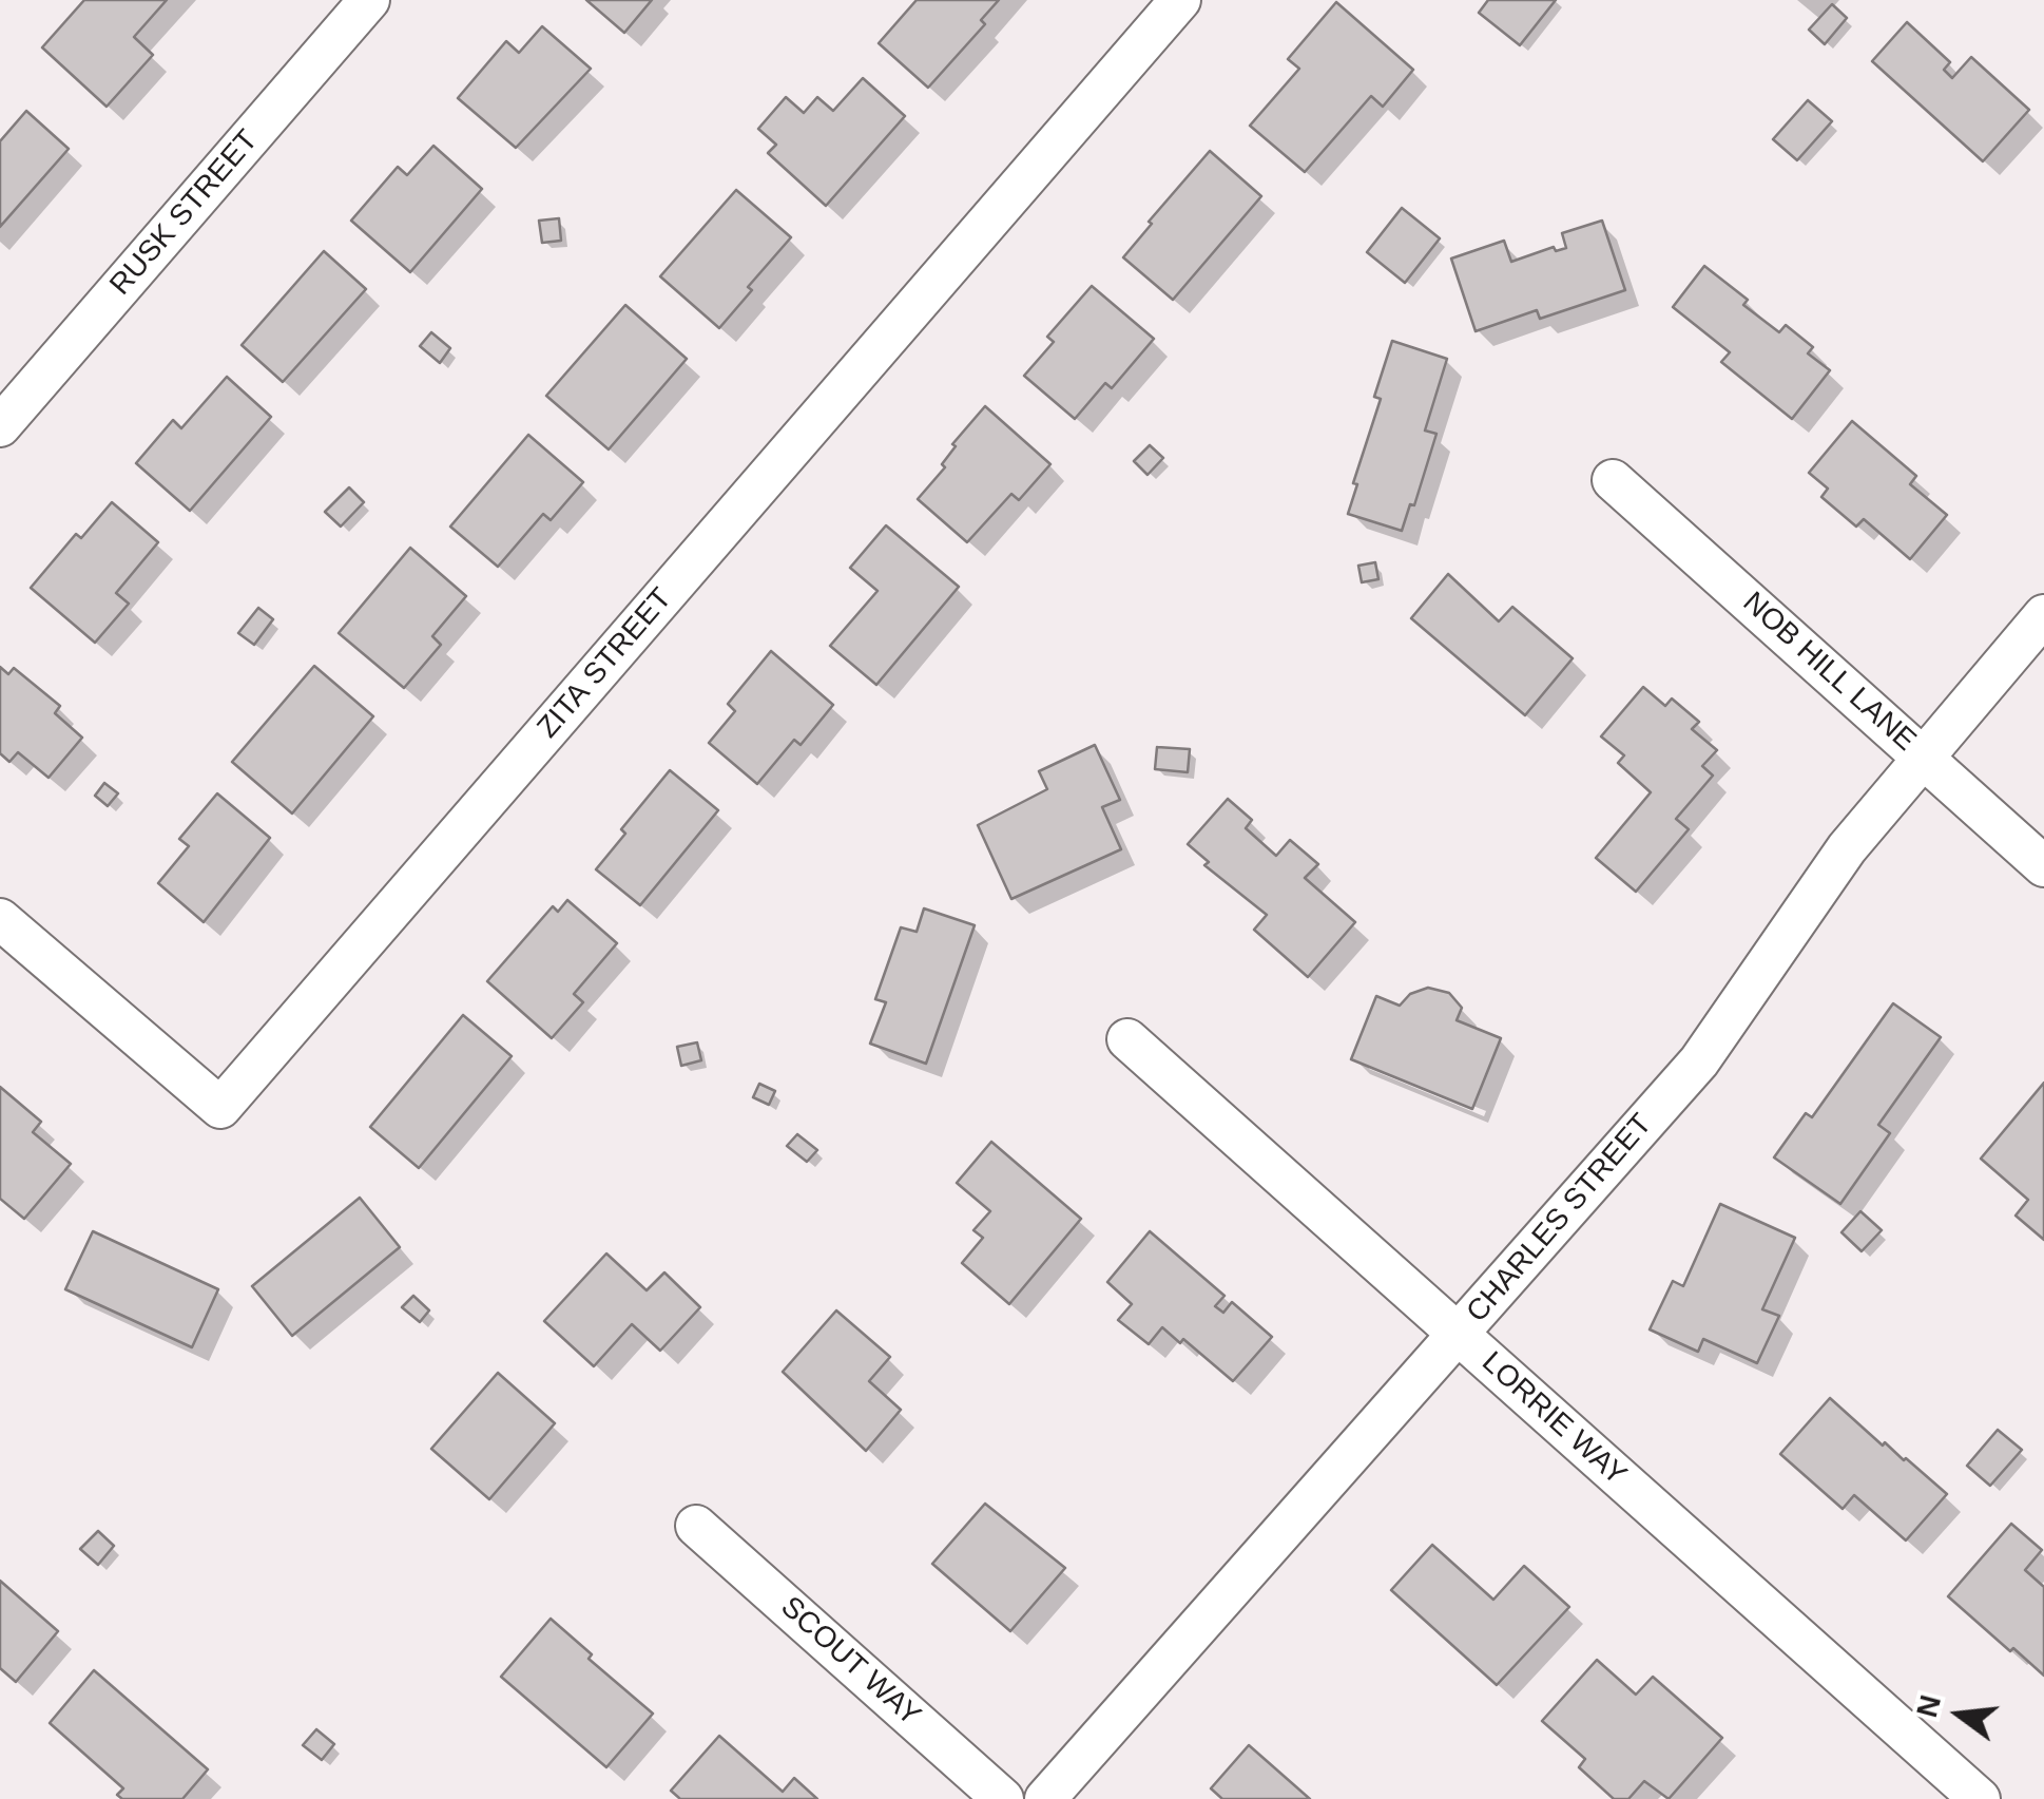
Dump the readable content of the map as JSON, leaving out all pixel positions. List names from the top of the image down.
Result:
{
  "streets": {
    "street": [
      "RUSK STREET",
      "ZITA STREET",
      "NOB HILL LANE",
      "CHARLES STREET",
      "LORRIE WAY",
      "SCOUT WAY"
    ]
  },
  "crossings": [
    ["NOB HILL LANE", "CHARLES STREET"],
    ["CHARLES STREET", "LORRIE WAY"]
  ],
  "north": "left"
}
